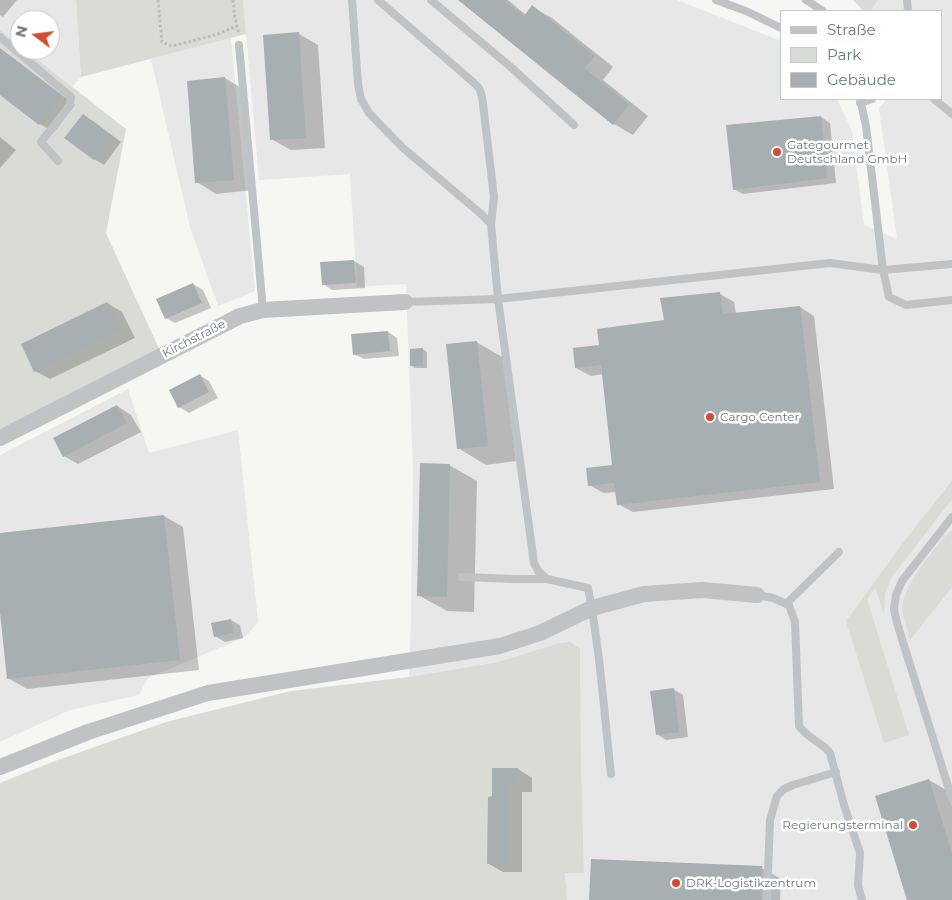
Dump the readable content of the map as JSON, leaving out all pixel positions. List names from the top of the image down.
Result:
{
  "streets": {
    "street": ["Kirchstraße"]
  },
  "places": [
    "Gategourmet Deutschland GmbH",
    "Cargo Center",
    "Regierungsterminal",
    "DRK-Logistikzentrum"
  ],
  "legend": ["Straße", "Park", "Gebäude"],
  "north": "left"
}
